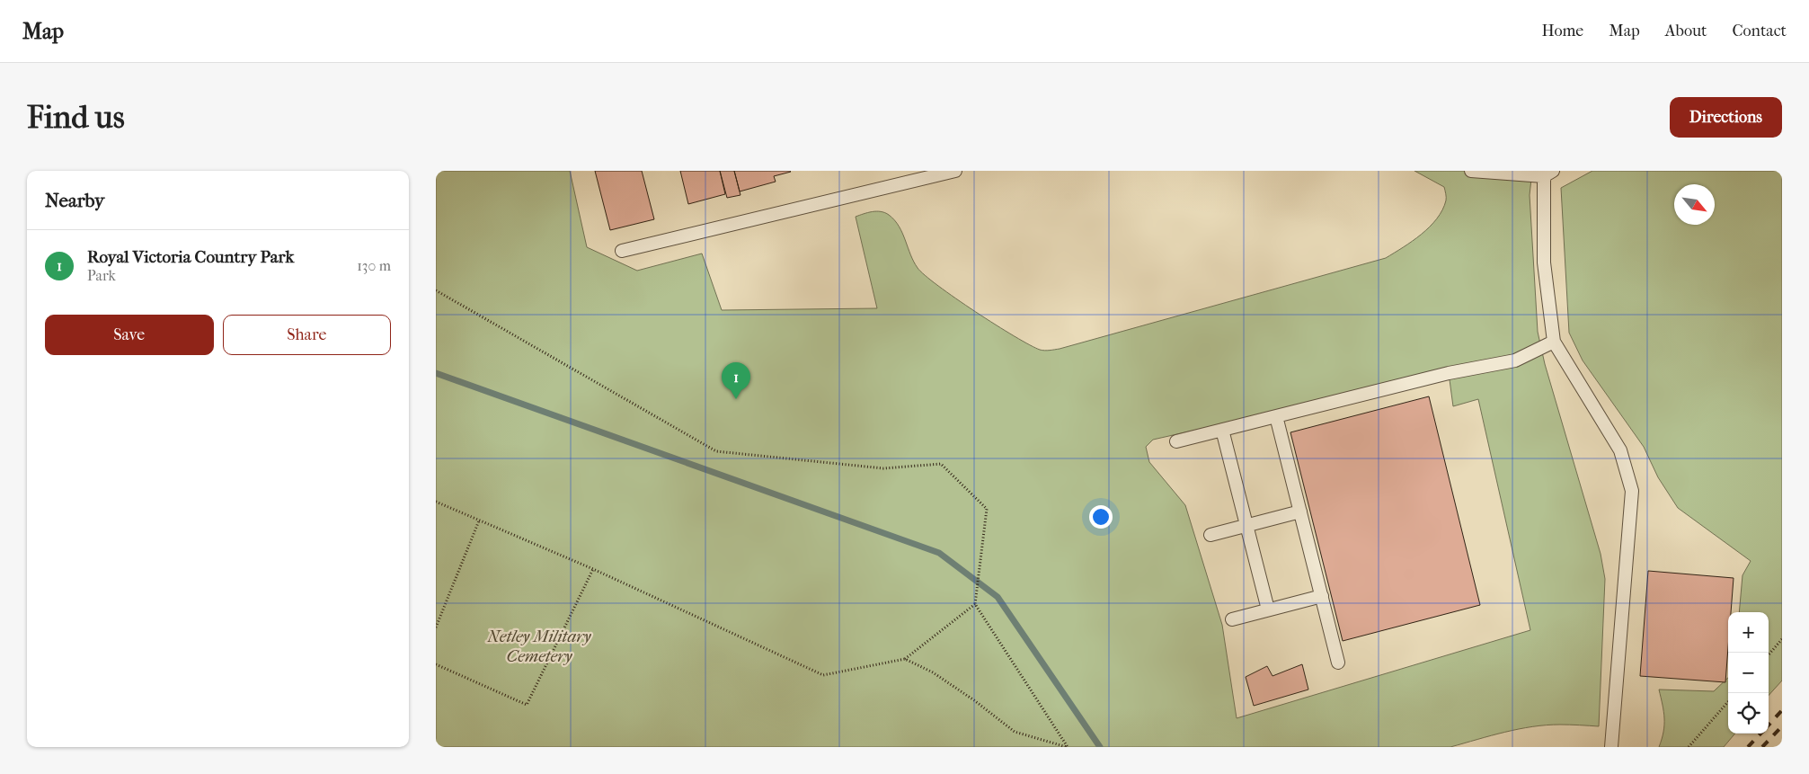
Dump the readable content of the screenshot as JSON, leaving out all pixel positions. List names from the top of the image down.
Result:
{
  "parks": ["Netley Military Cemetery"],
  "north": "bottom right",
  "page": {
    "header": "Map",
    "nav": [
      "Home",
      "Map",
      "About",
      "Contact"
    ],
    "buttons": [
      "Directions",
      ["Save", "Share"]
    ],
    "title": "Find us",
    "heading": "Nearby",
    "list": [
      {
        "mark": "1",
        "name": "Royal Victoria Country Park",
        "note": "Park",
        "value": "130 m"
      }
    ],
    "pins": "1",
    "map_buttons": ["+", "−"]
  }
}
